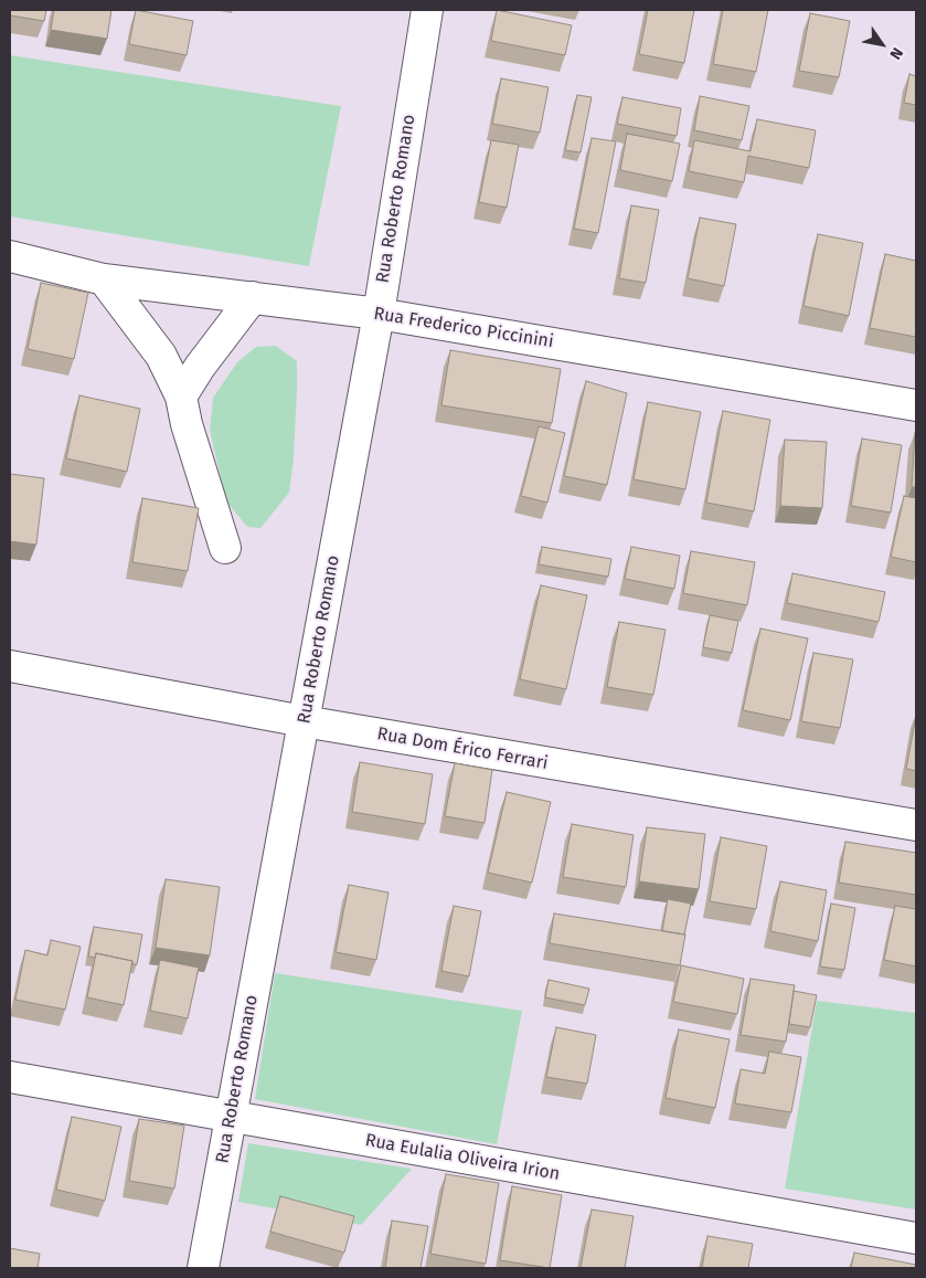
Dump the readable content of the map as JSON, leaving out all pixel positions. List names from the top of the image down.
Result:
{
  "streets": {
    "street": [
      "Rua Roberto Romano",
      "Rua Frederico Piccinini",
      "Rua Dom Érico Ferrari",
      "Rua Eulalia Oliveira Irion"
    ]
  },
  "crossings": [
    ["Rua Roberto Romano", "Rua Frederico Piccinini"],
    ["Rua Roberto Romano", "Rua Dom Érico Ferrari"],
    ["Rua Roberto Romano", "Rua Eulalia Oliveira Irion"]
  ],
  "north": "bottom right"
}
